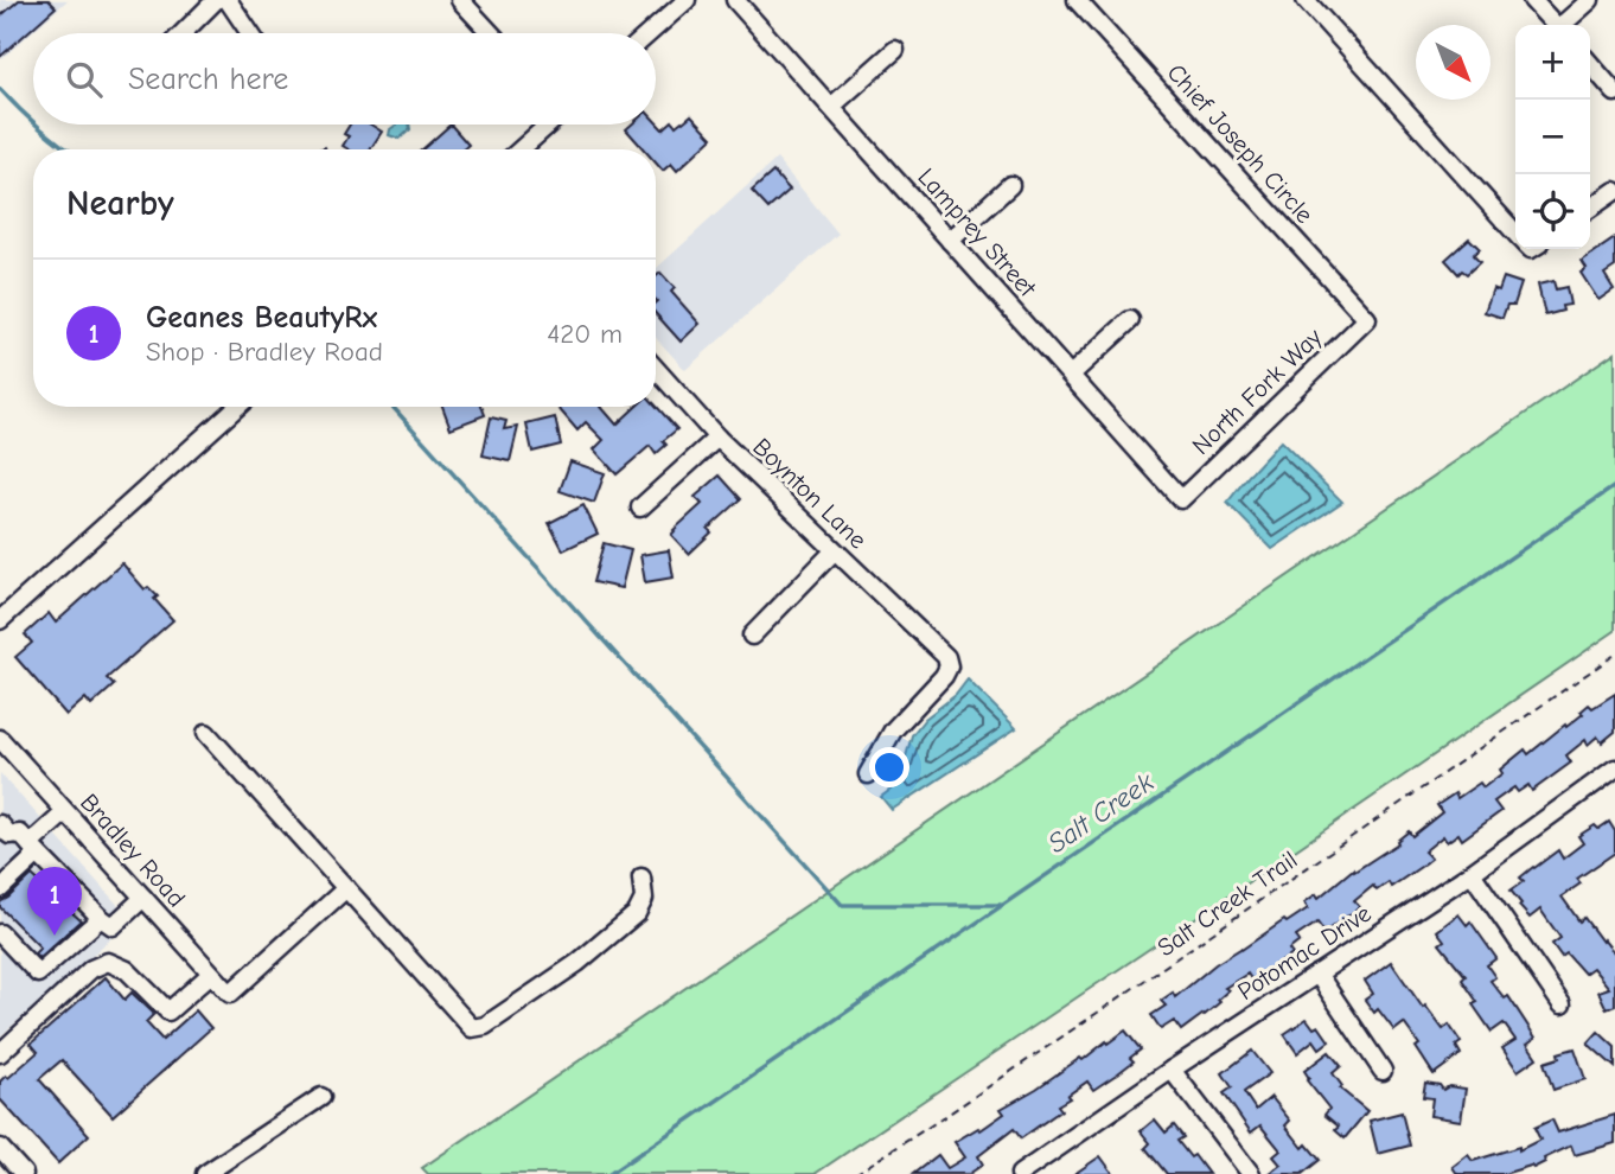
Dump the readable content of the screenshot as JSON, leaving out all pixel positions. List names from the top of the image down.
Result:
{
  "streets": {
    "street": [
      "Chief Joseph Circle",
      "Lamprey Street",
      "North Fork Way",
      "Boynton Lane",
      "Bradley Road",
      "Potomac Drive"
    ],
    "path": ["Salt Creek Trail"]
  },
  "crossings": [
    ["Chief Joseph Circle", "North Fork Way"],
    ["Lamprey Street", "North Fork Way"]
  ],
  "water": ["Salt Creek"],
  "north": "bottom right",
  "page": {
    "map_buttons": ["+", "−"],
    "search": "Search here",
    "heading": "Nearby",
    "list": [
      {
        "mark": "1",
        "name": "Geanes BeautyRx",
        "note": "Shop · Bradley Road",
        "value": "420 m"
      }
    ],
    "pins": "1"
  }
}
